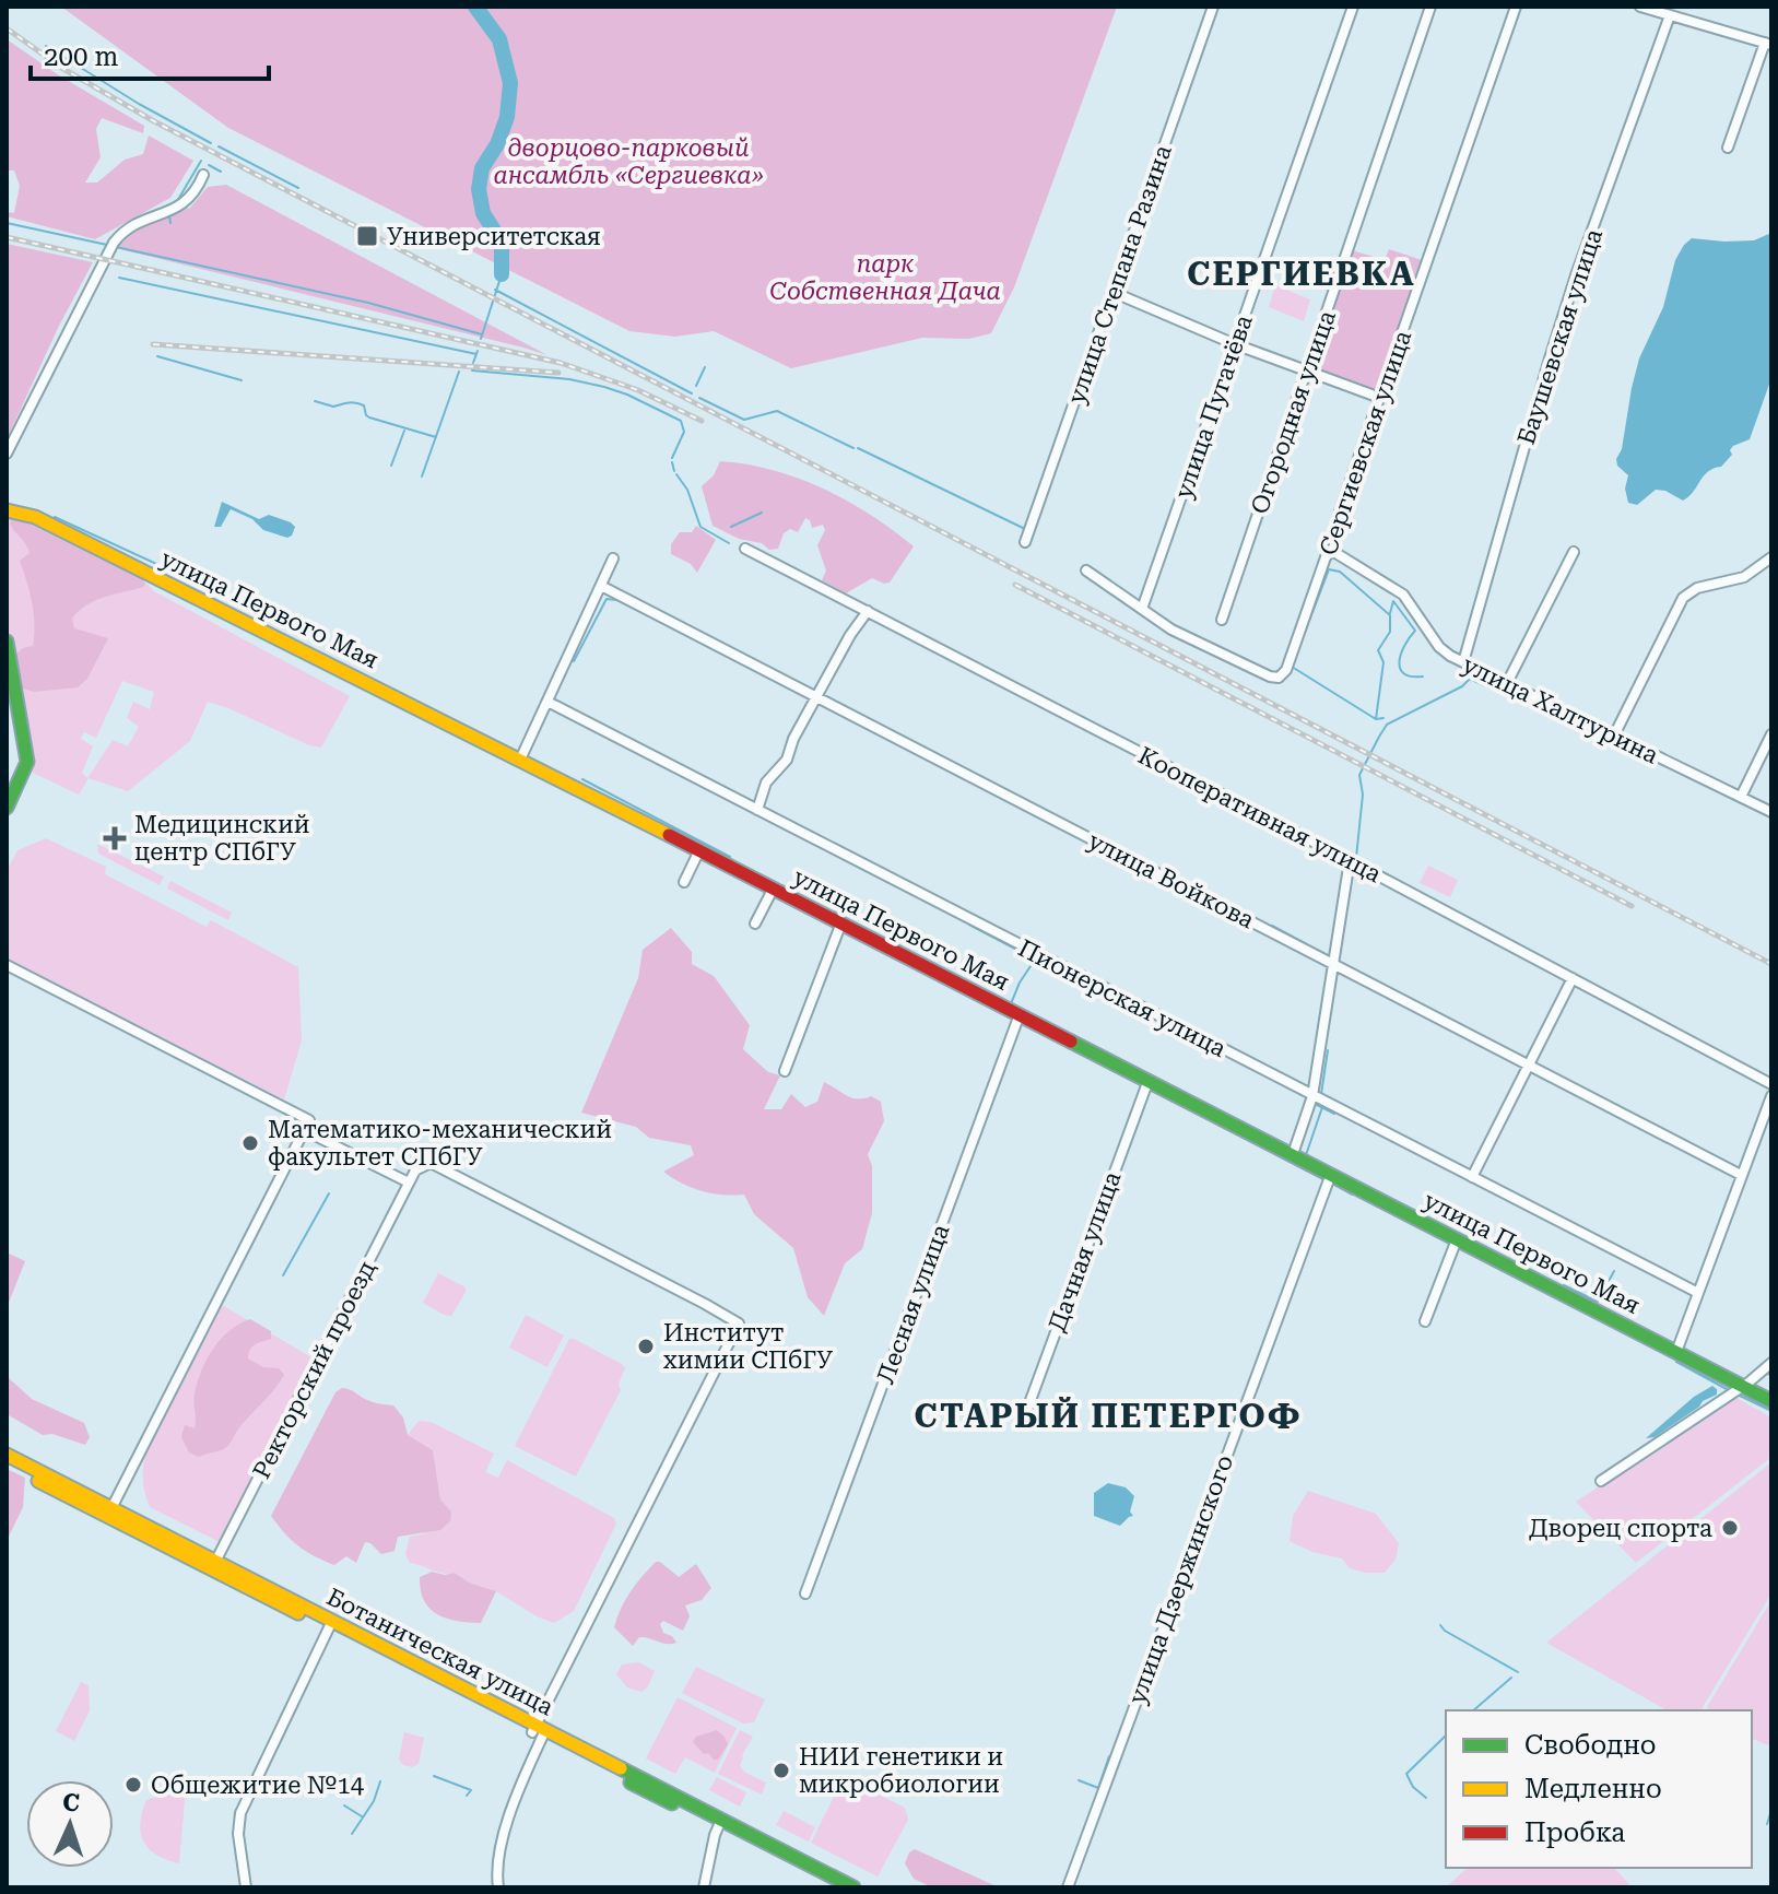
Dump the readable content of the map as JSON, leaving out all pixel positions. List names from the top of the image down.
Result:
{
  "streets": {
    "street": [
      "улица Степана Разина",
      "Баушевская улица",
      "улица Пугачёва",
      "Огородная улица",
      "Сергиевская улица",
      "улица Первого Мая",
      "улица Халтурина",
      "Кооперативная улица",
      "улица Войкова",
      "Пионерская улица",
      "Дачная улица",
      "Лесная улица",
      "Ректорский проезд",
      "улица Дзержинского",
      "Ботаническая улица"
    ]
  },
  "crossings": [
    ["Баушевская улица", "улица Халтурина"],
    ["улица Пугачёва", "Сергиевская улица"],
    ["Сергиевская улица", "улица Халтурина"],
    ["улица Первого Мая", "Дачная улица"],
    ["улица Первого Мая", "Лесная улица"],
    ["улица Первого Мая", "улица Дзержинского"],
    ["Ректорский проезд", "Ботаническая улица"]
  ],
  "districts": ["СЕРГИЕВКА", "СТАРЫЙ ПЕТЕРГОФ"],
  "parks": ["дворцово-парковый ансамбль «Сергиевка»", "парк Собственная Дача"],
  "places": {
    "transit": ["Университетская"],
    "health": ["Медицинский центр СПбГУ"],
    "other": [
      "Математико-механический факультет СПбГУ",
      "Институт химии СПбГУ",
      "Дворец спорта",
      "НИИ генетики и микробиологии",
      "Общежитие №14"
    ]
  },
  "legend": ["Свободно", "Медленно", "Пробка"],
  "scale_bar": "200 m",
  "north": "top"
}
